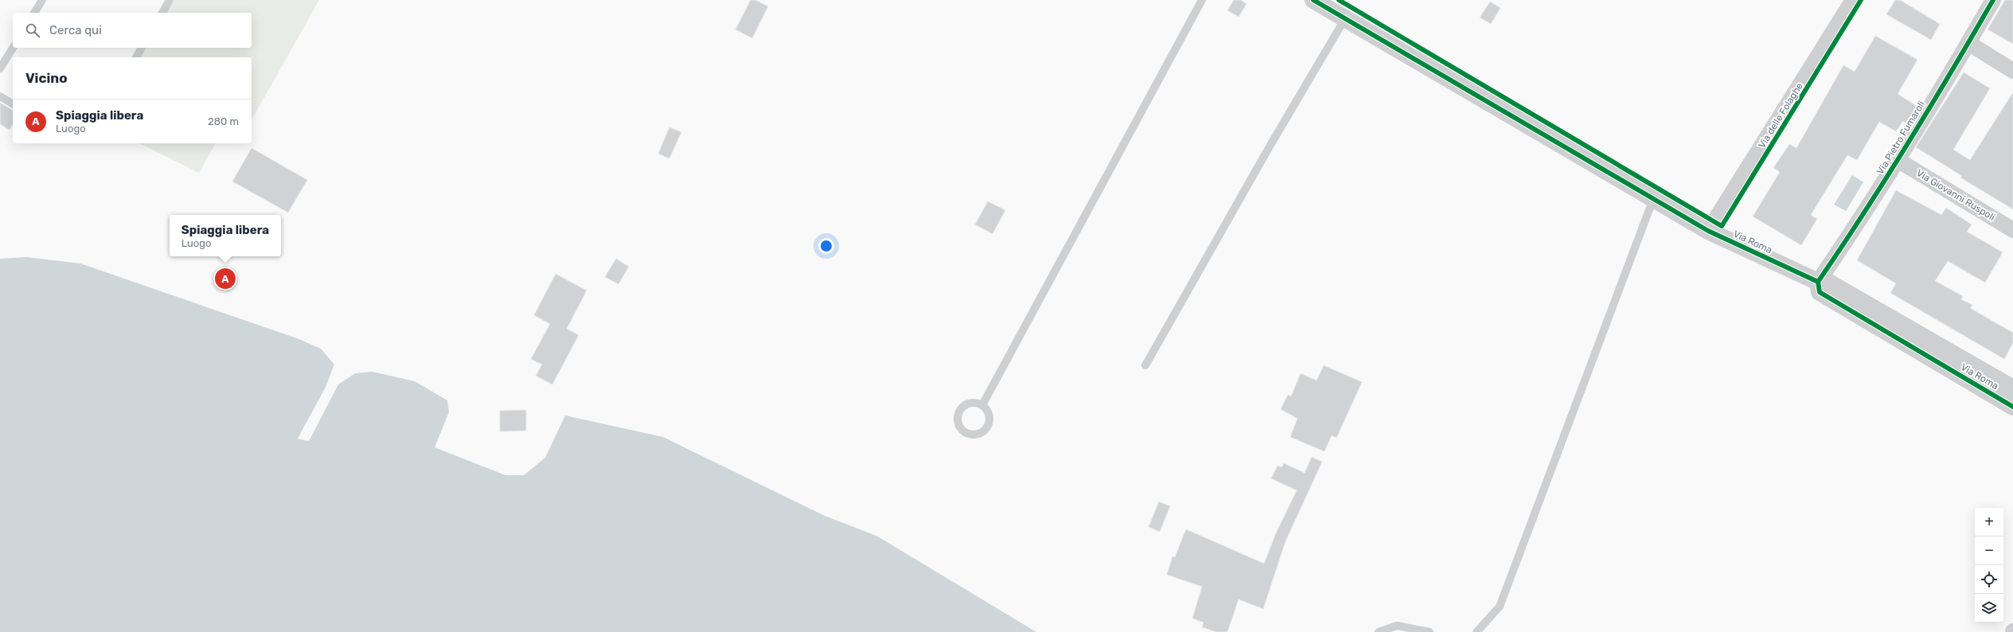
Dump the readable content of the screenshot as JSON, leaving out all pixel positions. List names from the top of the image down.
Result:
{
  "streets": {
    "street": [
      "Via delle Folaghe",
      "Via Pietro Fumaroli",
      "Via Giovanni Ruspoli",
      "Via Roma"
    ]
  },
  "crossings": [
    ["Via delle Folaghe", "Via Roma"],
    ["Via Pietro Fumaroli", "Via Giovanni Ruspoli"],
    ["Via Pietro Fumaroli", "Via Roma"]
  ],
  "page": {
    "search": "Cerca qui",
    "heading": "Vicino",
    "list": [
      {
        "mark": "A",
        "name": "Spiaggia libera",
        "note": "Luogo",
        "value": "280 m"
      }
    ],
    "popup": ["Spiaggia libera", "Luogo"],
    "pins": "A",
    "map_buttons": ["+", "−"]
  }
}
